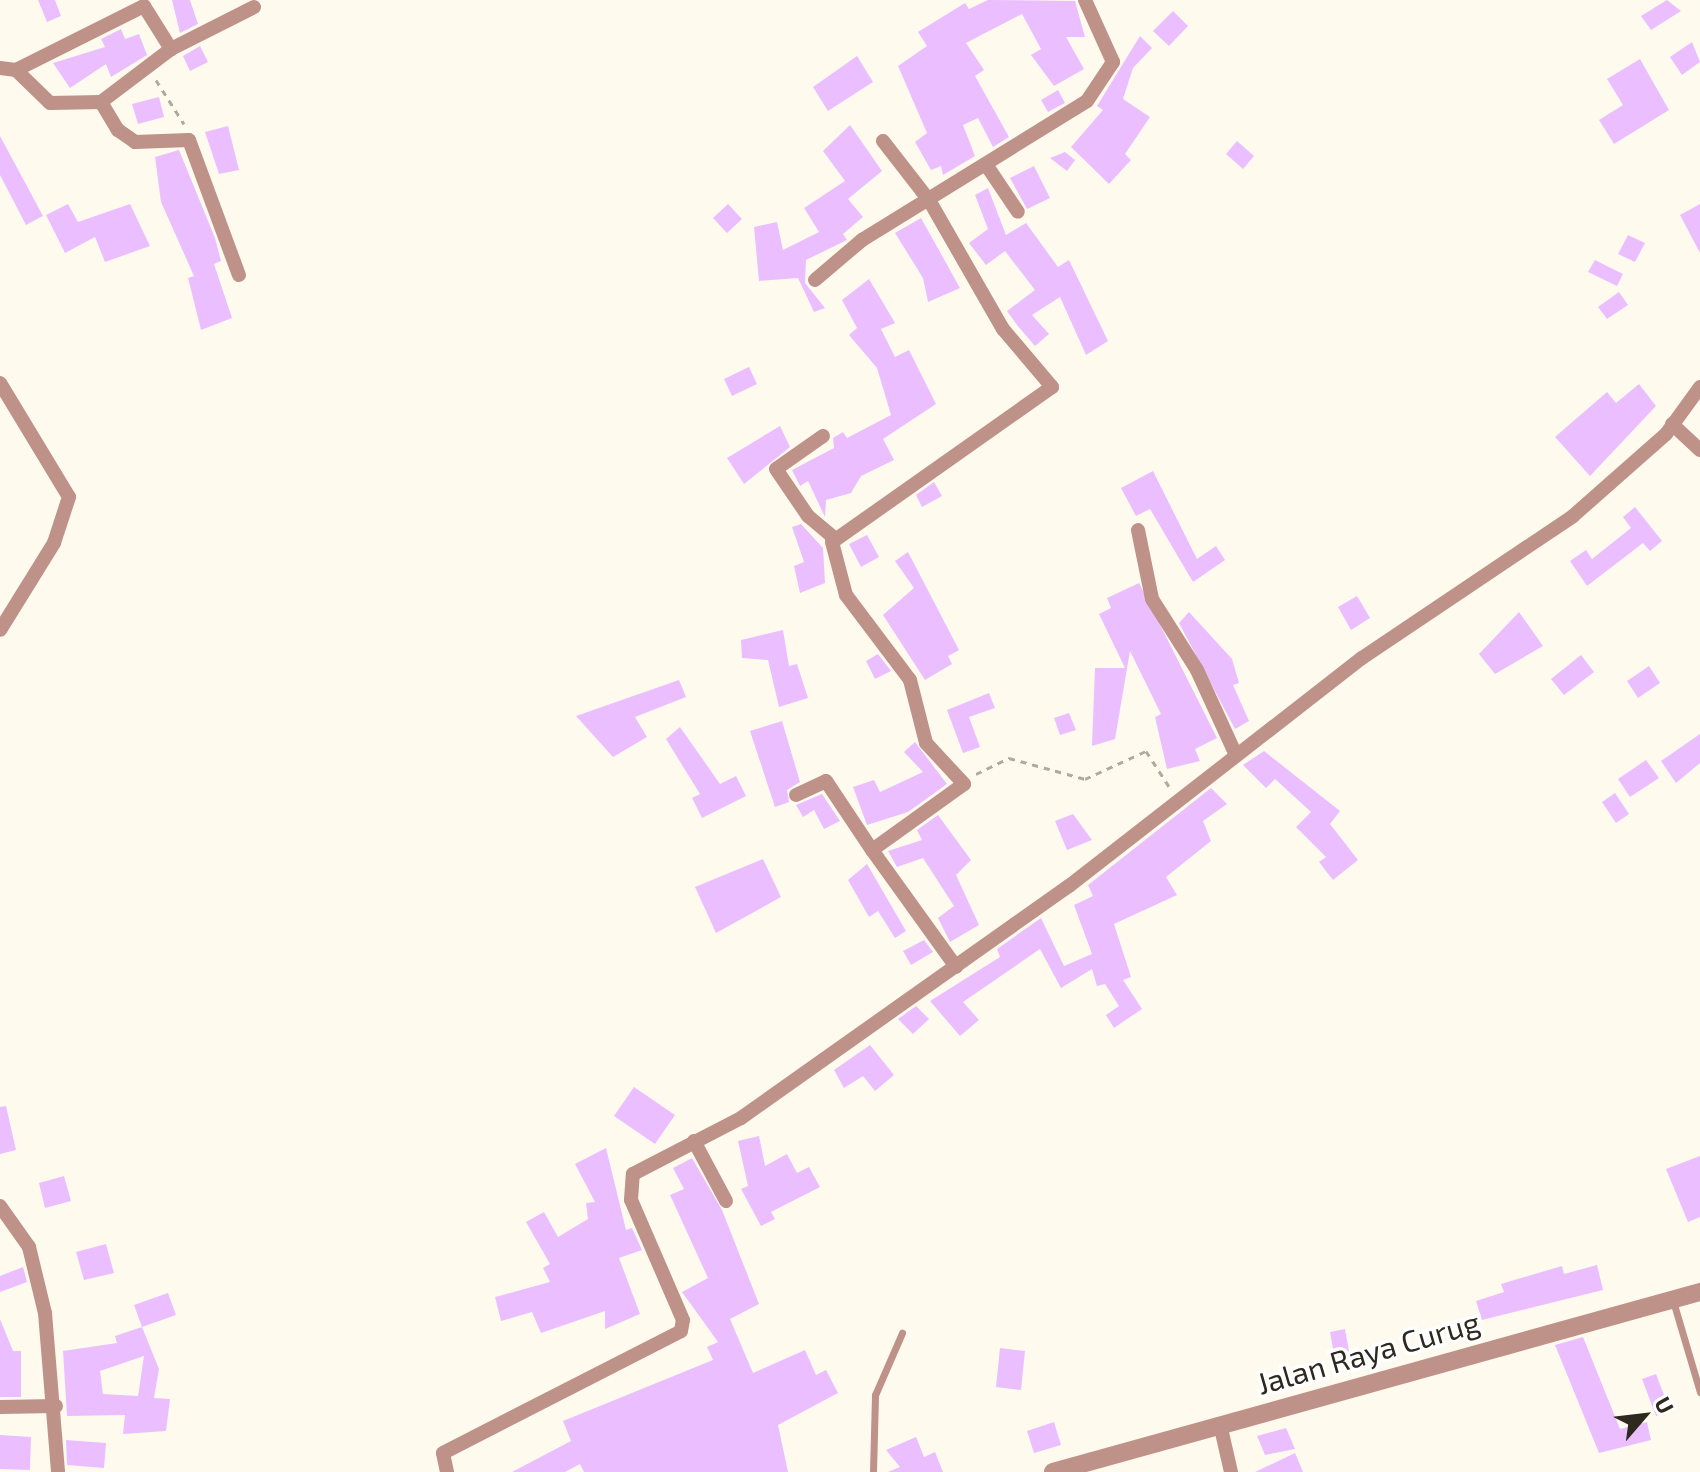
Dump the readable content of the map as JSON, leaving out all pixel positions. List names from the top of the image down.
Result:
{
  "streets": {
    "street": ["Jalan Raya Curug"]
  },
  "north": "top right"
}
